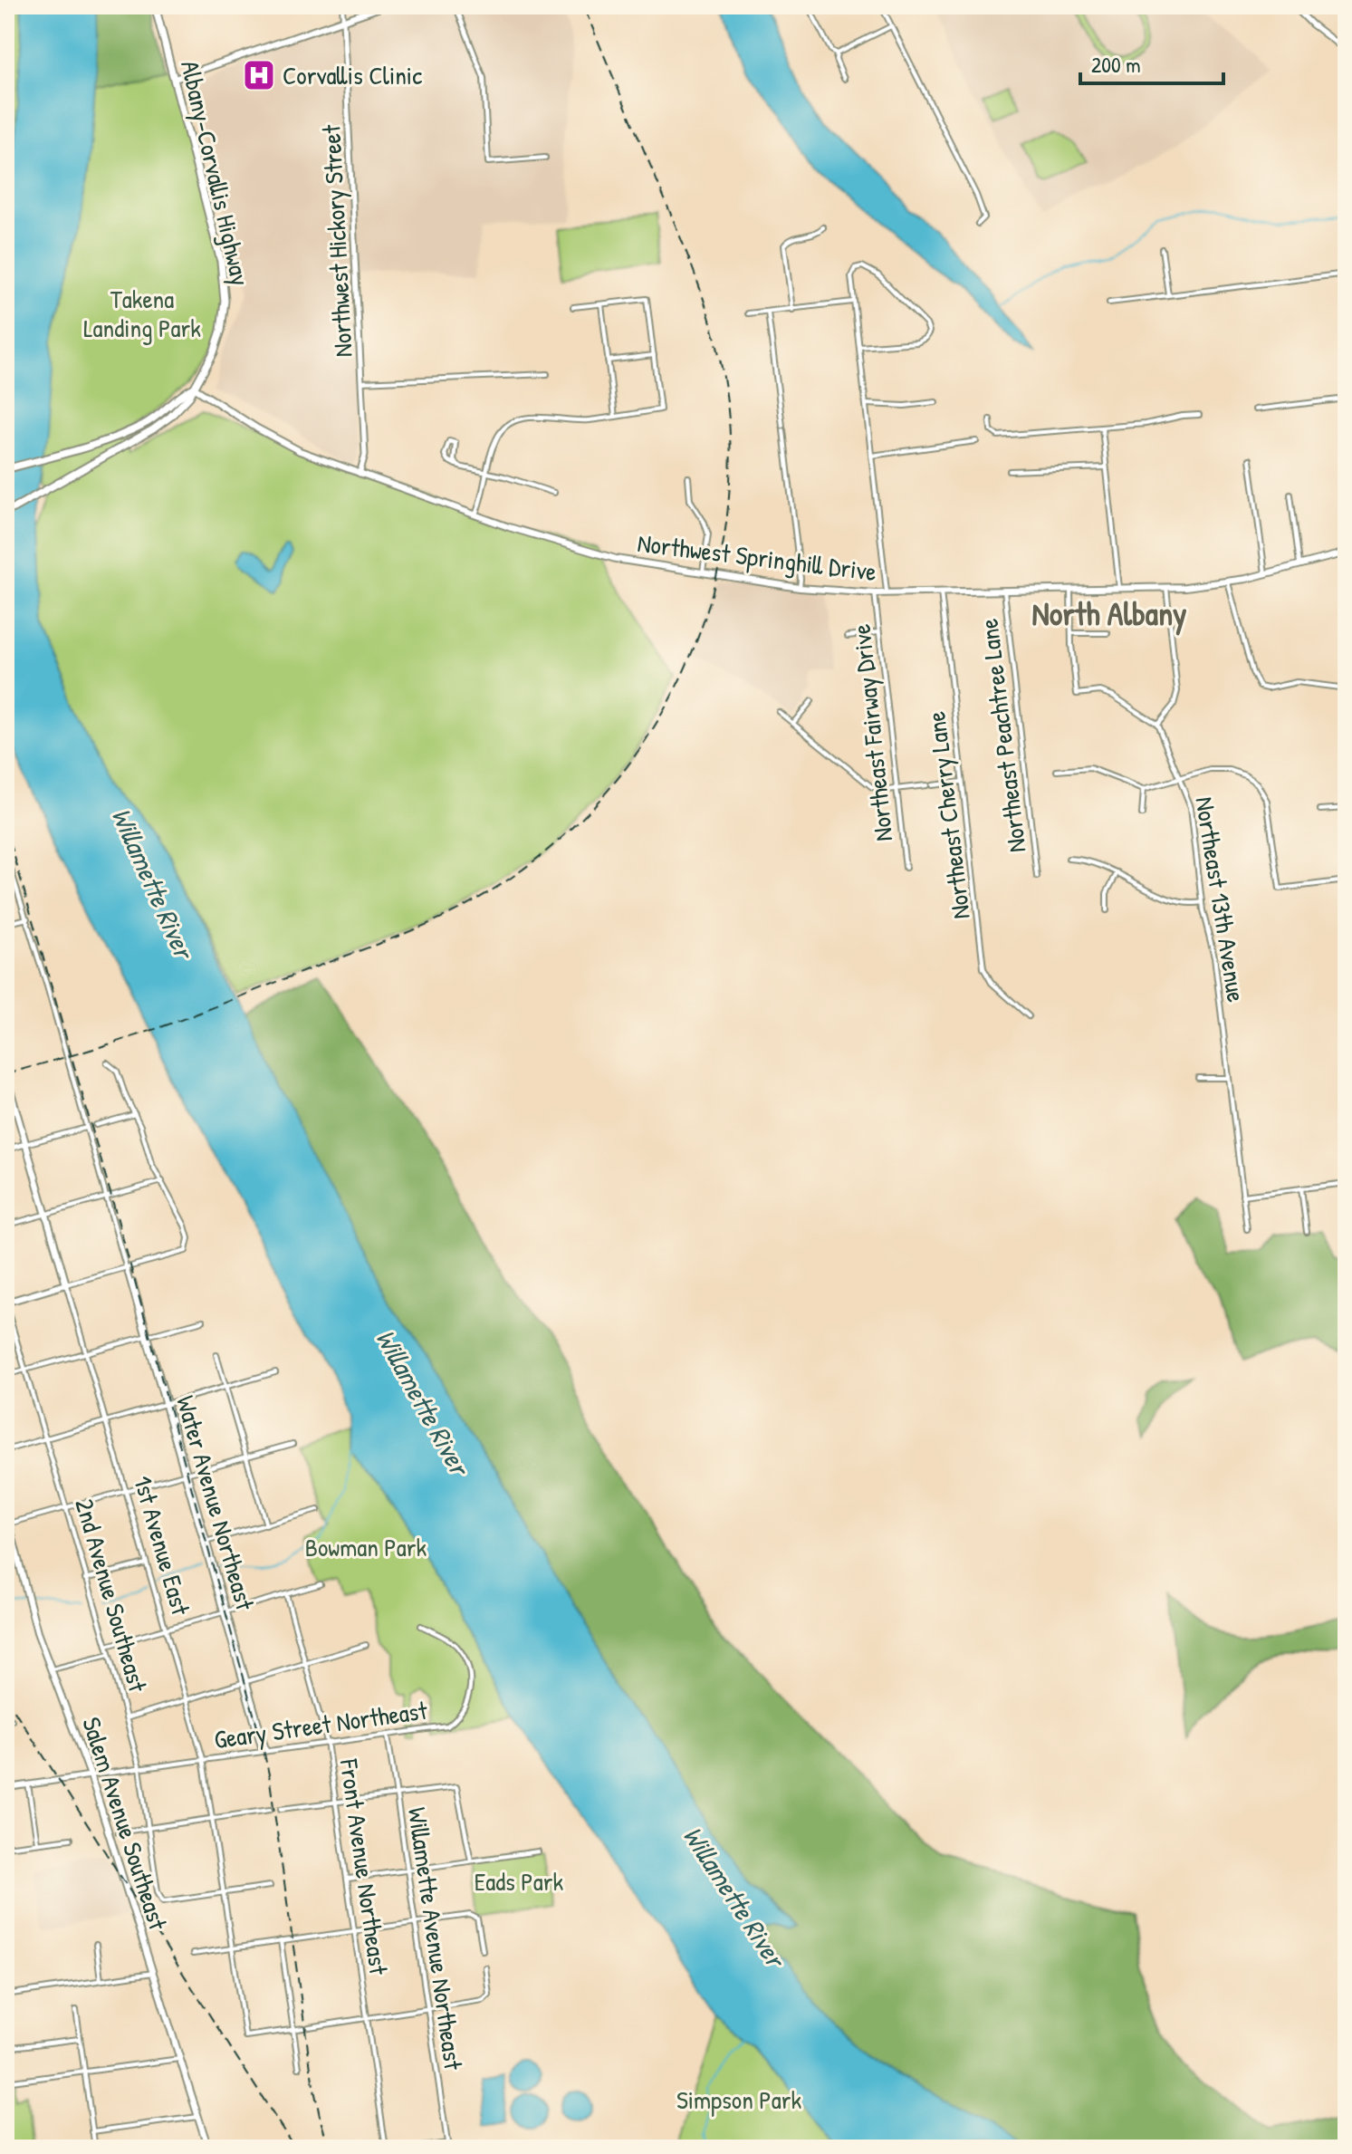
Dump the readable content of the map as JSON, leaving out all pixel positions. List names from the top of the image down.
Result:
{
  "streets": {
    "highway": ["Albany-Corvallis Highway"],
    "main road": ["Northwest Springhill Drive", "1st Avenue East", "Salem Avenue Southeast"],
    "street": [
      "Northwest Hickory Street",
      "Northeast Fairway Drive",
      "Northeast Peachtree Lane",
      "Northeast Cherry Lane",
      "Northeast 13th Avenue",
      "Water Avenue Northeast",
      "2nd Avenue Southeast",
      "Geary Street Northeast",
      "Front Avenue Northeast",
      "Willamette Avenue Northeast"
    ]
  },
  "crossings": [
    ["Albany-Corvallis Highway", "Northwest Springhill Drive"],
    ["Northwest Hickory Street", "Northwest Springhill Drive"],
    ["Northwest Springhill Drive", "Northeast Fairway Drive"],
    ["Northwest Springhill Drive", "Northeast Peachtree Lane"],
    ["Northwest Springhill Drive", "Northeast Cherry Lane"],
    ["Water Avenue Northeast", "Geary Street Northeast"],
    ["1st Avenue East", "2nd Avenue Southeast"],
    ["1st Avenue East", "Geary Street Northeast"],
    ["2nd Avenue Southeast", "Geary Street Northeast"],
    ["Geary Street Northeast", "Salem Avenue Southeast"],
    ["Geary Street Northeast", "Front Avenue Northeast"],
    ["Geary Street Northeast", "Willamette Avenue Northeast"]
  ],
  "districts": ["North Albany"],
  "water": ["Willamette River"],
  "parks": [
    "Takena Landing Park",
    "Bowman Park",
    "Eads Park",
    "Simpson Park"
  ],
  "places": {
    "hospital": ["Corvallis Clinic"]
  },
  "scale_bar": "200 m"
}
